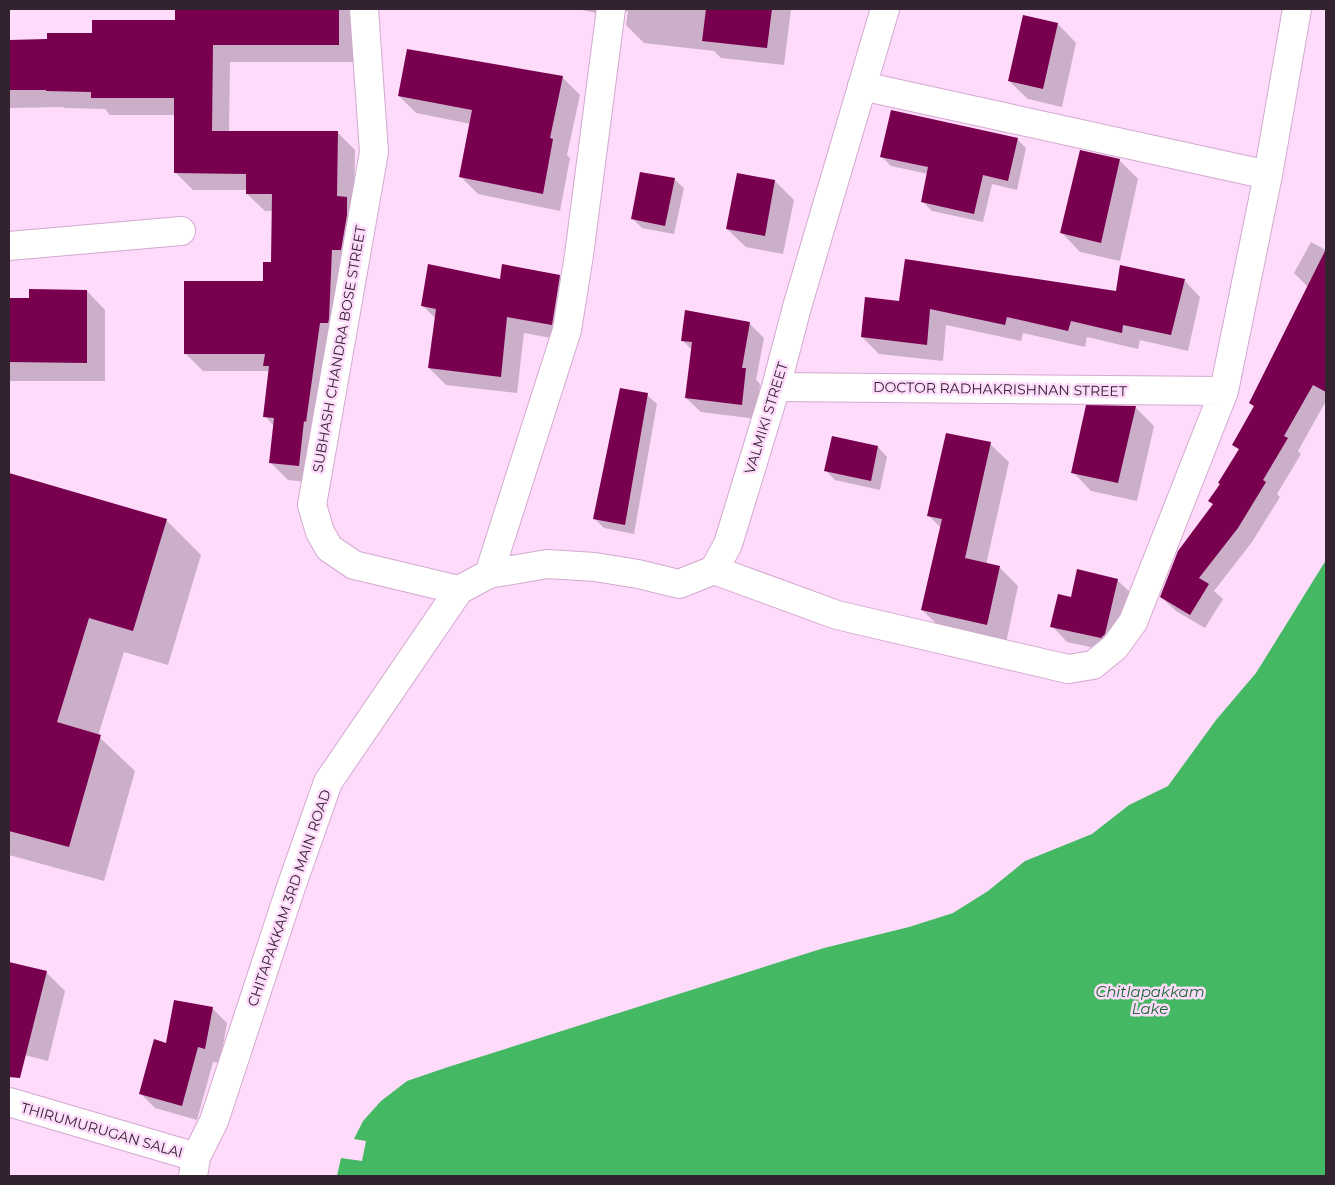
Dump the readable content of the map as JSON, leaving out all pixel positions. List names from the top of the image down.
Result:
{
  "streets": {
    "street": [
      "SUBHASH CHANDRA BOSE STREET",
      "DOCTOR RADHAKRISHNAN STREET",
      "VALMIKI STREET",
      "CHITAPAKKAM 3RD MAIN ROAD",
      "THIRUMURUGAN SALAI"
    ]
  },
  "crossings": [
    ["SUBHASH CHANDRA BOSE STREET", "CHITAPAKKAM 3RD MAIN ROAD"],
    ["DOCTOR RADHAKRISHNAN STREET", "VALMIKI STREET"],
    ["CHITAPAKKAM 3RD MAIN ROAD", "THIRUMURUGAN SALAI"]
  ],
  "water": ["Chitlapakkam Lake"]
}
